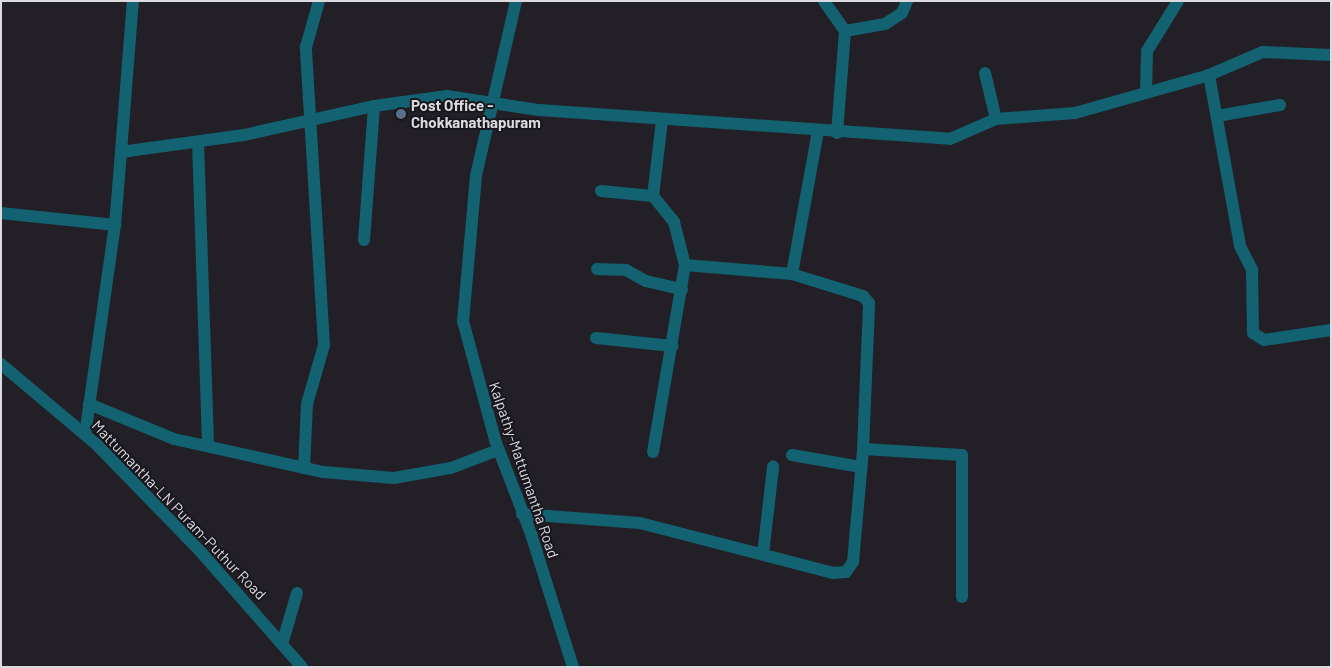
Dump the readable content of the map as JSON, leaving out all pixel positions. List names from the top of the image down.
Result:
{
  "streets": {
    "street": ["Kalpathy-Mattumantha Road", "Mattumantha-LN Puram-Puthur Road"]
  },
  "places": ["Post Office - Chokkanathapuram"]
}
